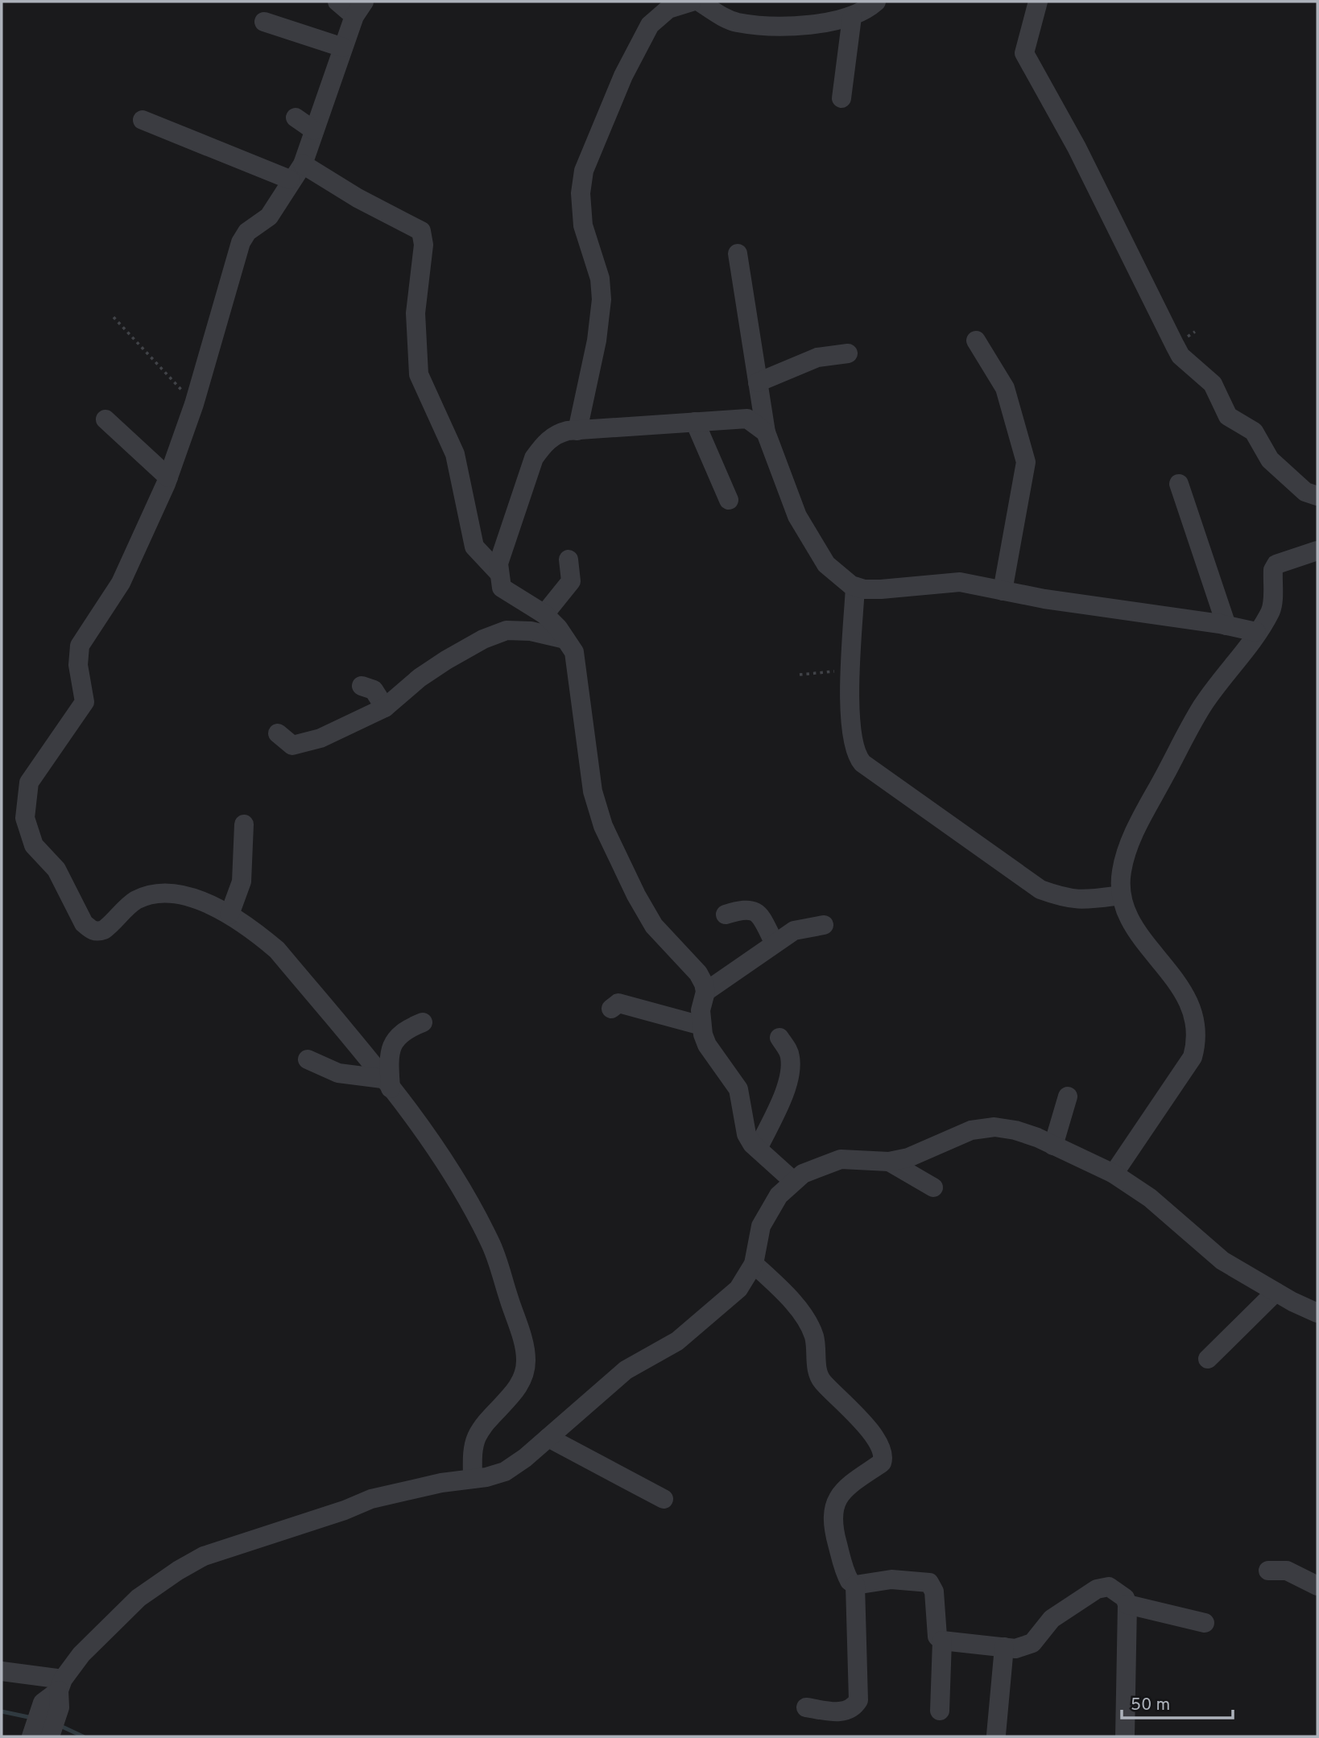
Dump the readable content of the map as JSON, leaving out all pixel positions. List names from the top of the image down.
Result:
{
  "scale_bar": "50 m"
}
